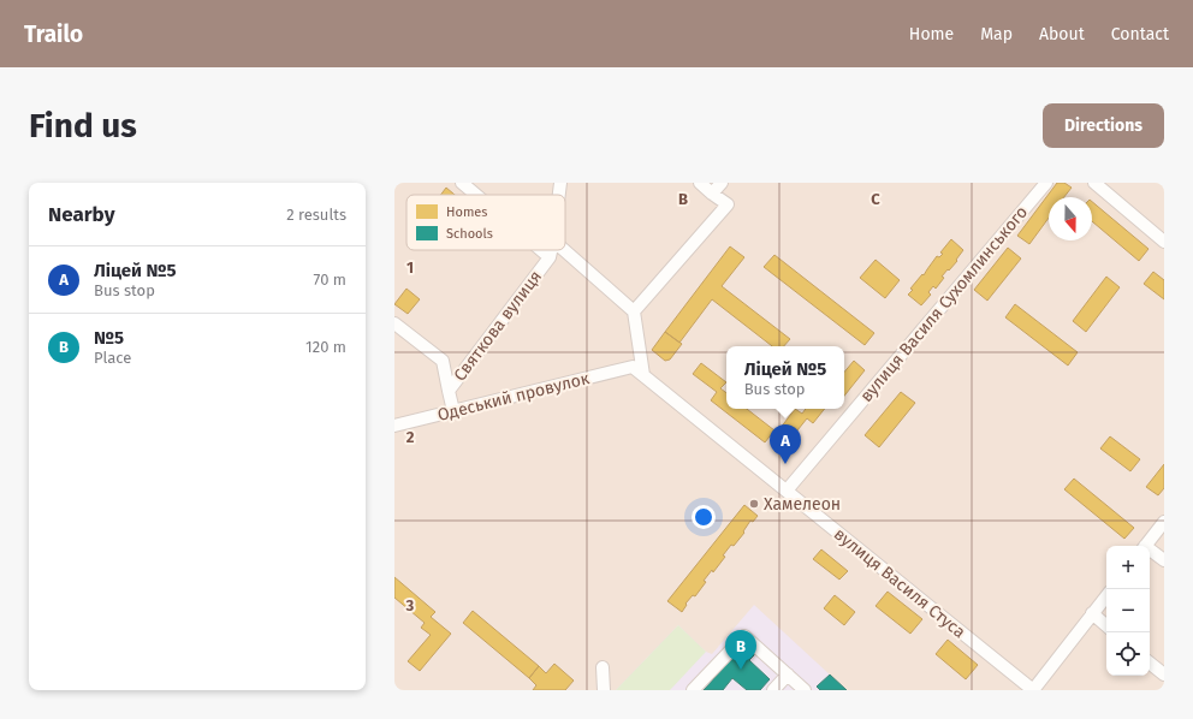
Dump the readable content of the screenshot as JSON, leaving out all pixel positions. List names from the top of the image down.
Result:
{
  "streets": {
    "street": [
      "вулиця Василя Сухомлинського",
      "Святкова вулиця",
      "Одеський провулок",
      "вулиця Василя Стуса"
    ]
  },
  "crossings": [
    ["вулиця Василя Сухомлинського", "вулиця Василя Стуса"],
    ["Святкова вулиця", "Одеський провулок"],
    ["Одеський провулок", "вулиця Василя Стуса"]
  ],
  "places": ["Хамелеон"],
  "legend": ["Homes", "Schools"],
  "north": "bottom",
  "page": {
    "header": "Trailo",
    "nav": [
      "Home",
      "Map",
      "About",
      "Contact"
    ],
    "buttons": "Directions",
    "title": "Find us",
    "heading": ["Nearby", "2 results"],
    "list": [
      {
        "mark": "A",
        "name": "Ліцей №5",
        "note": "Bus stop",
        "value": "70 m"
      },
      {
        "mark": "B",
        "name": "№5",
        "note": "Place",
        "value": "120 m"
      }
    ],
    "popup": ["Ліцей №5", "Bus stop"],
    "pins": ["A", "B"],
    "map_buttons": ["+", "−"]
  },
  "grid": {
    "columns": ["B", "C"],
    "rows": ["1", "2", "3"]
  }
}
